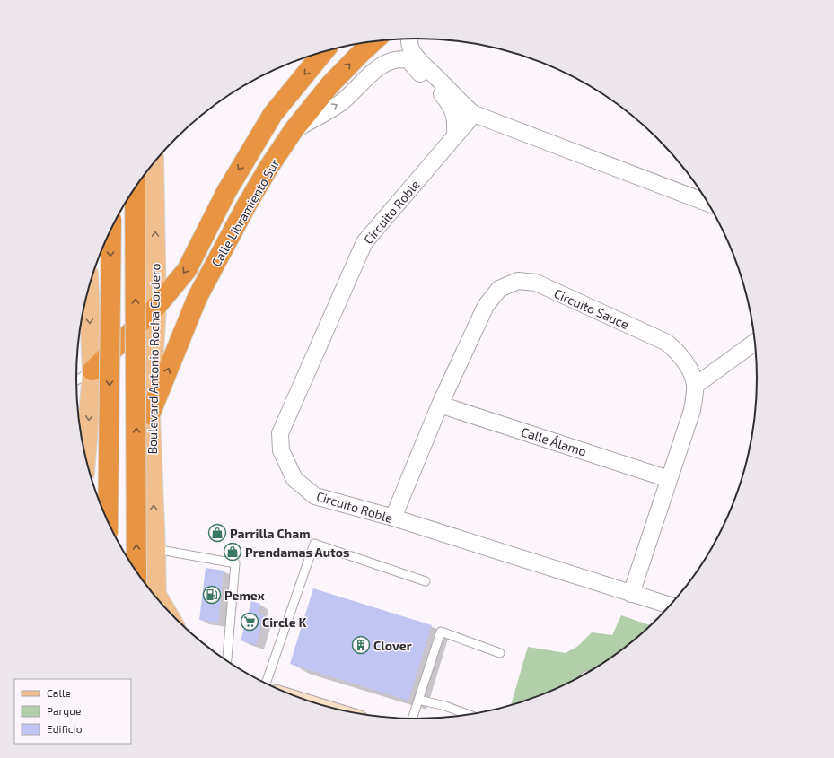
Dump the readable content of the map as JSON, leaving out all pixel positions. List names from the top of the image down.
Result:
{
  "streets": {
    "highway": ["Calle Libramiento Sur"],
    "main road": ["Boulevard Antonio Rocha Cordero"],
    "street": ["Circuito Roble", "Circuito Sauce", "Calle Álamo"]
  },
  "crossings": [
    ["Circuito Roble", "Circuito Sauce"],
    ["Calle Libramiento Sur", "Boulevard Antonio Rocha Cordero"],
    ["Circuito Sauce", "Calle Álamo"]
  ],
  "one_way": ["Boulevard Antonio Rocha Cordero"],
  "places": {
    "shop": ["Parrilla Cham", "Prendamas Autos"],
    "fuel station": ["Pemex"],
    "supermarket": ["Circle K"],
    "building": ["Clover"]
  },
  "legend": ["Calle", "Parque", "Edificio"]
}
